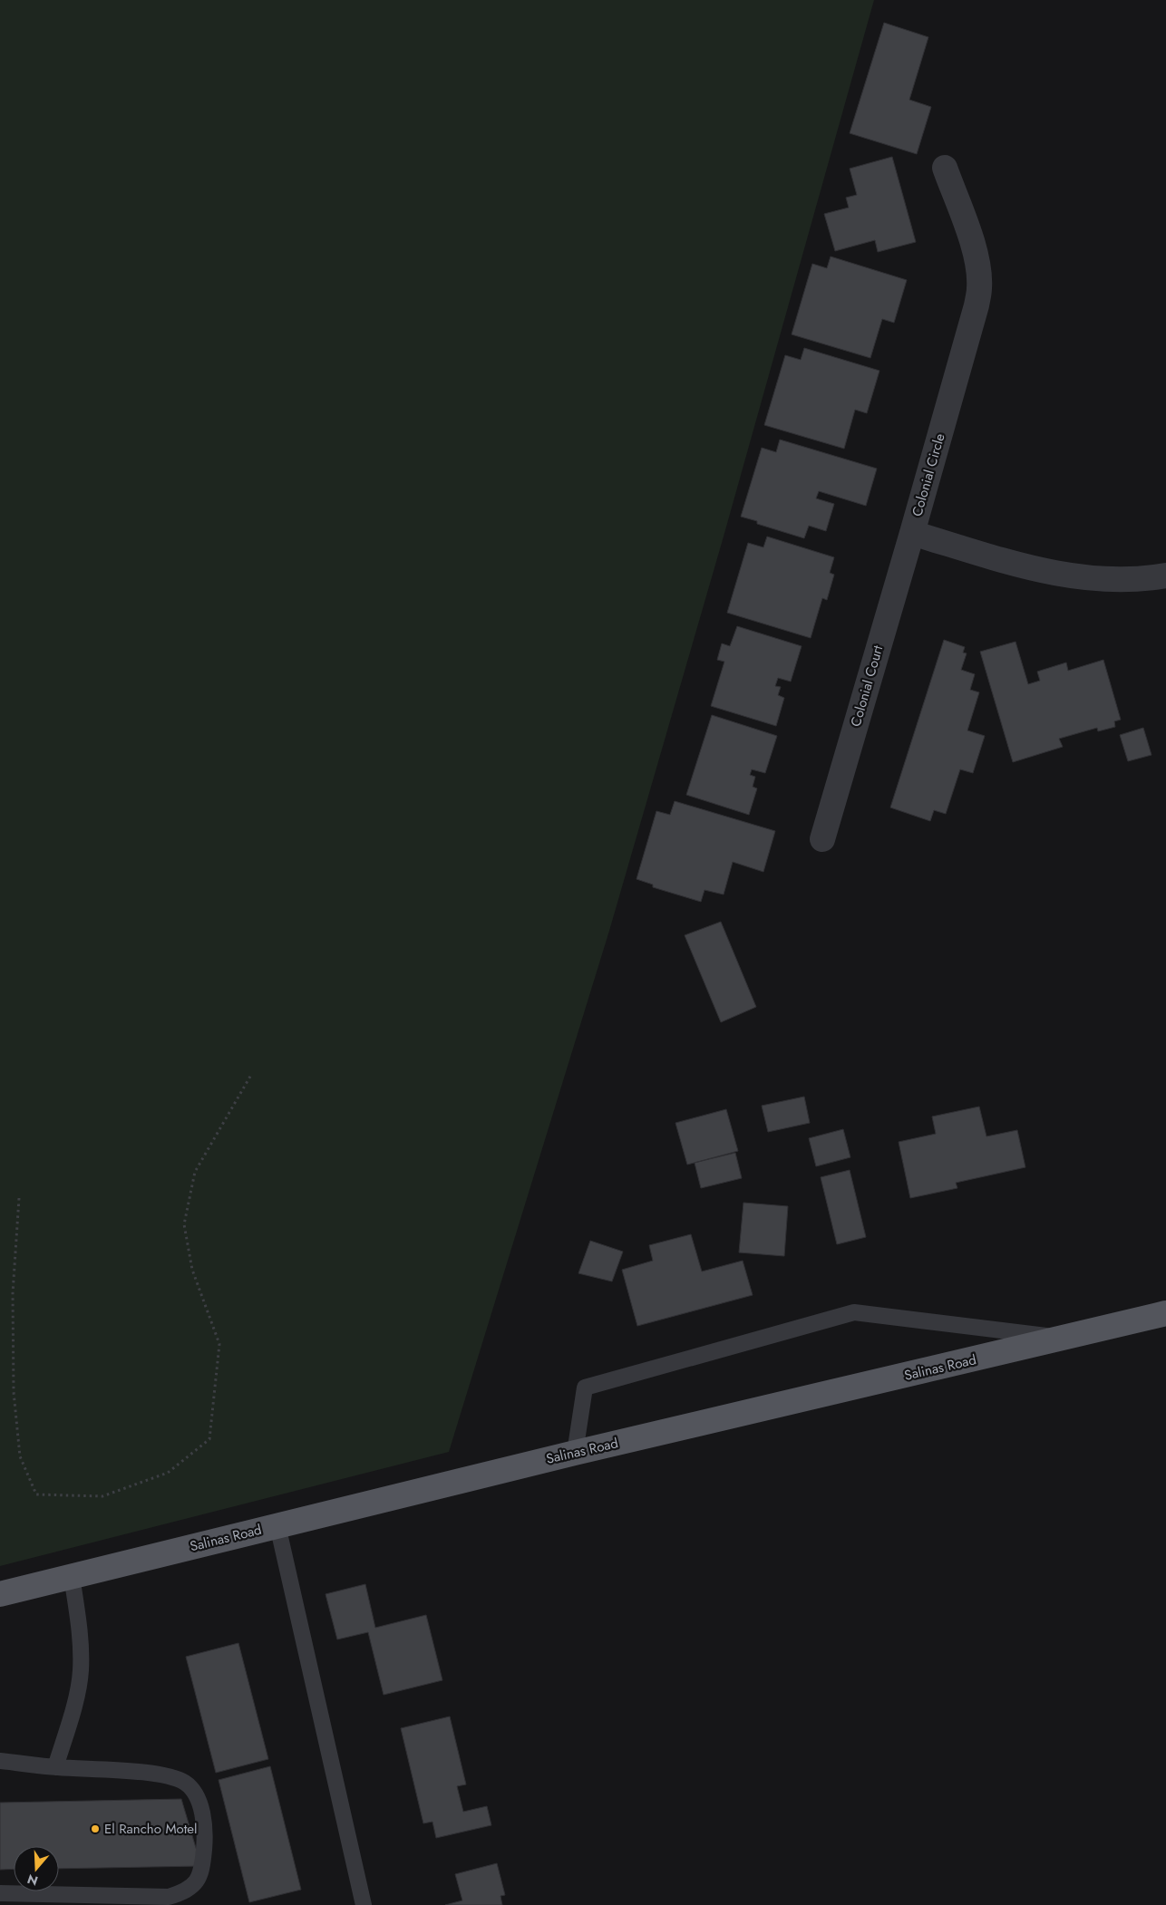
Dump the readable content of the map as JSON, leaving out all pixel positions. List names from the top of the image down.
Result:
{
  "streets": {
    "main road": ["Salinas Road"],
    "street": ["Colonial Circle", "Colonial Court"]
  },
  "crossings": [
    ["Colonial Circle", "Colonial Court"]
  ],
  "places": ["El Rancho Motel"],
  "north": "bottom"
}
